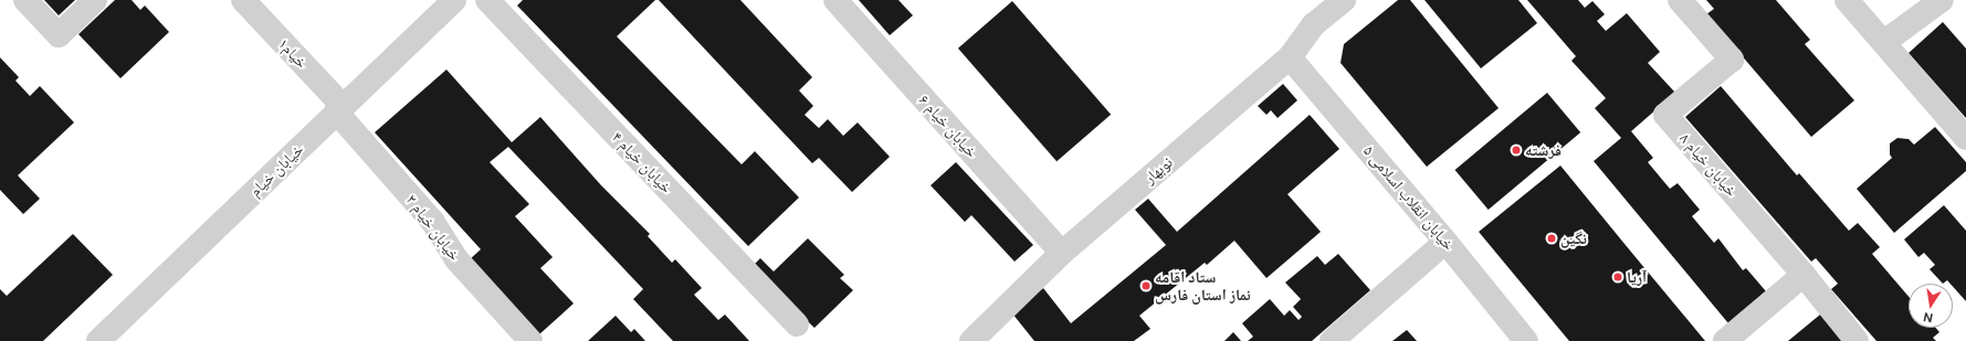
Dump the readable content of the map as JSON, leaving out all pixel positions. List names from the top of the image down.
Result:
{
  "streets": {
    "street": [
      "۱خیام",
      "خیابان خیام ۶",
      "خیابان خیام ۴",
      "خیابان خیام ۸",
      "خیابان خیام",
      "نوبهار",
      "خیابان انقلاب اسلامی ۵",
      "خیابان خیام ۲"
    ]
  },
  "crossings": [
    ["۱خیام", "خیابان خیام"],
    ["۱خیام", "خیابان خیام ۲"],
    ["خیابان خیام ۶", "نوبهار"],
    ["خیابان خیام", "خیابان خیام ۲"],
    ["نوبهار", "خیابان انقلاب اسلامی ۵"]
  ],
  "places": [
    "فرشته",
    "نگین",
    "آریا",
    "ستاد اقامه نماز استان فارس"
  ],
  "north": "bottom"
}
